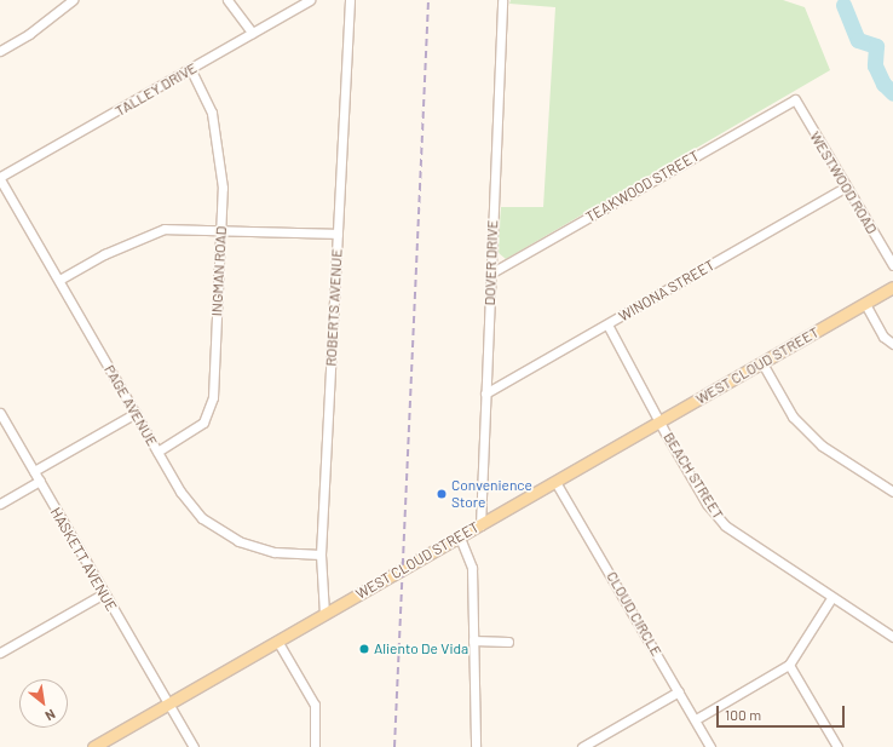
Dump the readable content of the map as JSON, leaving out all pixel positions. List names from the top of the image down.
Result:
{
  "streets": {
    "main road": ["WEST CLOUD STREET"],
    "street": [
      "TALLEY DRIVE",
      "WESTWOOD ROAD",
      "TEAKWOOD STREET",
      "DOVER DRIVE",
      "INGMAN ROAD",
      "WINONA STREET",
      "ROBERTS AVENUE",
      "PAGE AVENUE",
      "BEACH STREET",
      "HASKETT AVENUE",
      "CLOUD CIRCLE"
    ]
  },
  "crossings": [
    ["TALLEY DRIVE", "INGMAN ROAD"],
    ["TALLEY DRIVE", "PAGE AVENUE"],
    ["WESTWOOD ROAD", "TEAKWOOD STREET"],
    ["WESTWOOD ROAD", "WINONA STREET"],
    ["TEAKWOOD STREET", "DOVER DRIVE"],
    ["DOVER DRIVE", "WINONA STREET"],
    ["DOVER DRIVE", "WEST CLOUD STREET"],
    ["INGMAN ROAD", "PAGE AVENUE"],
    ["WINONA STREET", "BEACH STREET"],
    ["ROBERTS AVENUE", "WEST CLOUD STREET"],
    ["ROBERTS AVENUE", "PAGE AVENUE"],
    ["WEST CLOUD STREET", "BEACH STREET"],
    ["WEST CLOUD STREET", "HASKETT AVENUE"],
    ["WEST CLOUD STREET", "CLOUD CIRCLE"]
  ],
  "places": ["Convenience Store", "Aliento De Vida"],
  "scale_bar": "100 m",
  "north": "bottom right"
}
